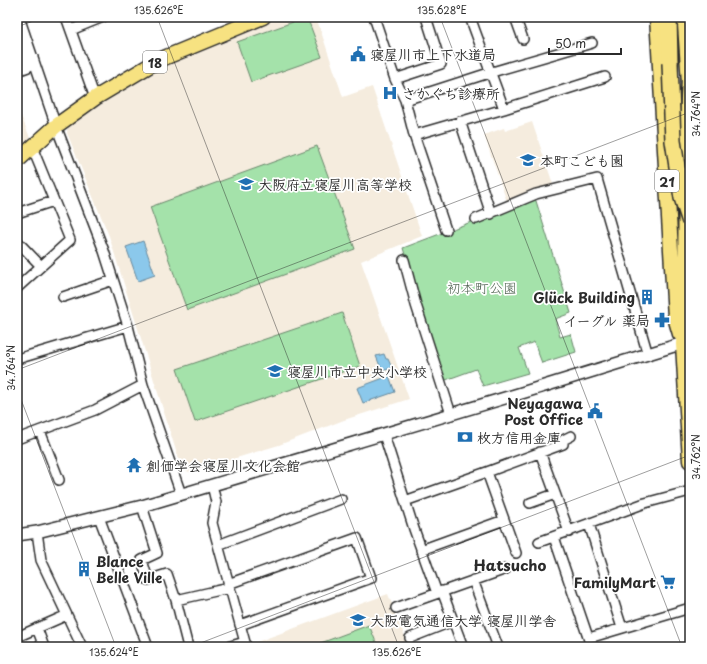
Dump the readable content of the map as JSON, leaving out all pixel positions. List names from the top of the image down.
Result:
{
  "streets": {
    "main road": ["18", "21"]
  },
  "districts": ["Hatsucho"],
  "parks": ["初本町公園"],
  "places": {
    "public building": ["寝屋川市上下水道局", "Neyagawa Post Office"],
    "hospital": ["さかぐち診療所"],
    "school or university": [
      "本町こども園",
      "大阪府立寝屋川高等学校",
      "寝屋川市立中央小学校",
      "大阪電気通信大学 寝屋川学舎"
    ],
    "building": ["Glück Building", "Blance Belle Ville"],
    "pharmacy": ["イーグル 薬局"],
    "bank": ["枚方信用金庫"],
    "temple": ["創価学会寝屋川文化会館"],
    "supermarket": ["FamilyMart"]
  },
  "scale_bar": "50 m",
  "coordinates": [
    "135.626°E",
    "135.628°E",
    "34.764°N",
    "34.762°N",
    "135.624°E"
  ]
}
